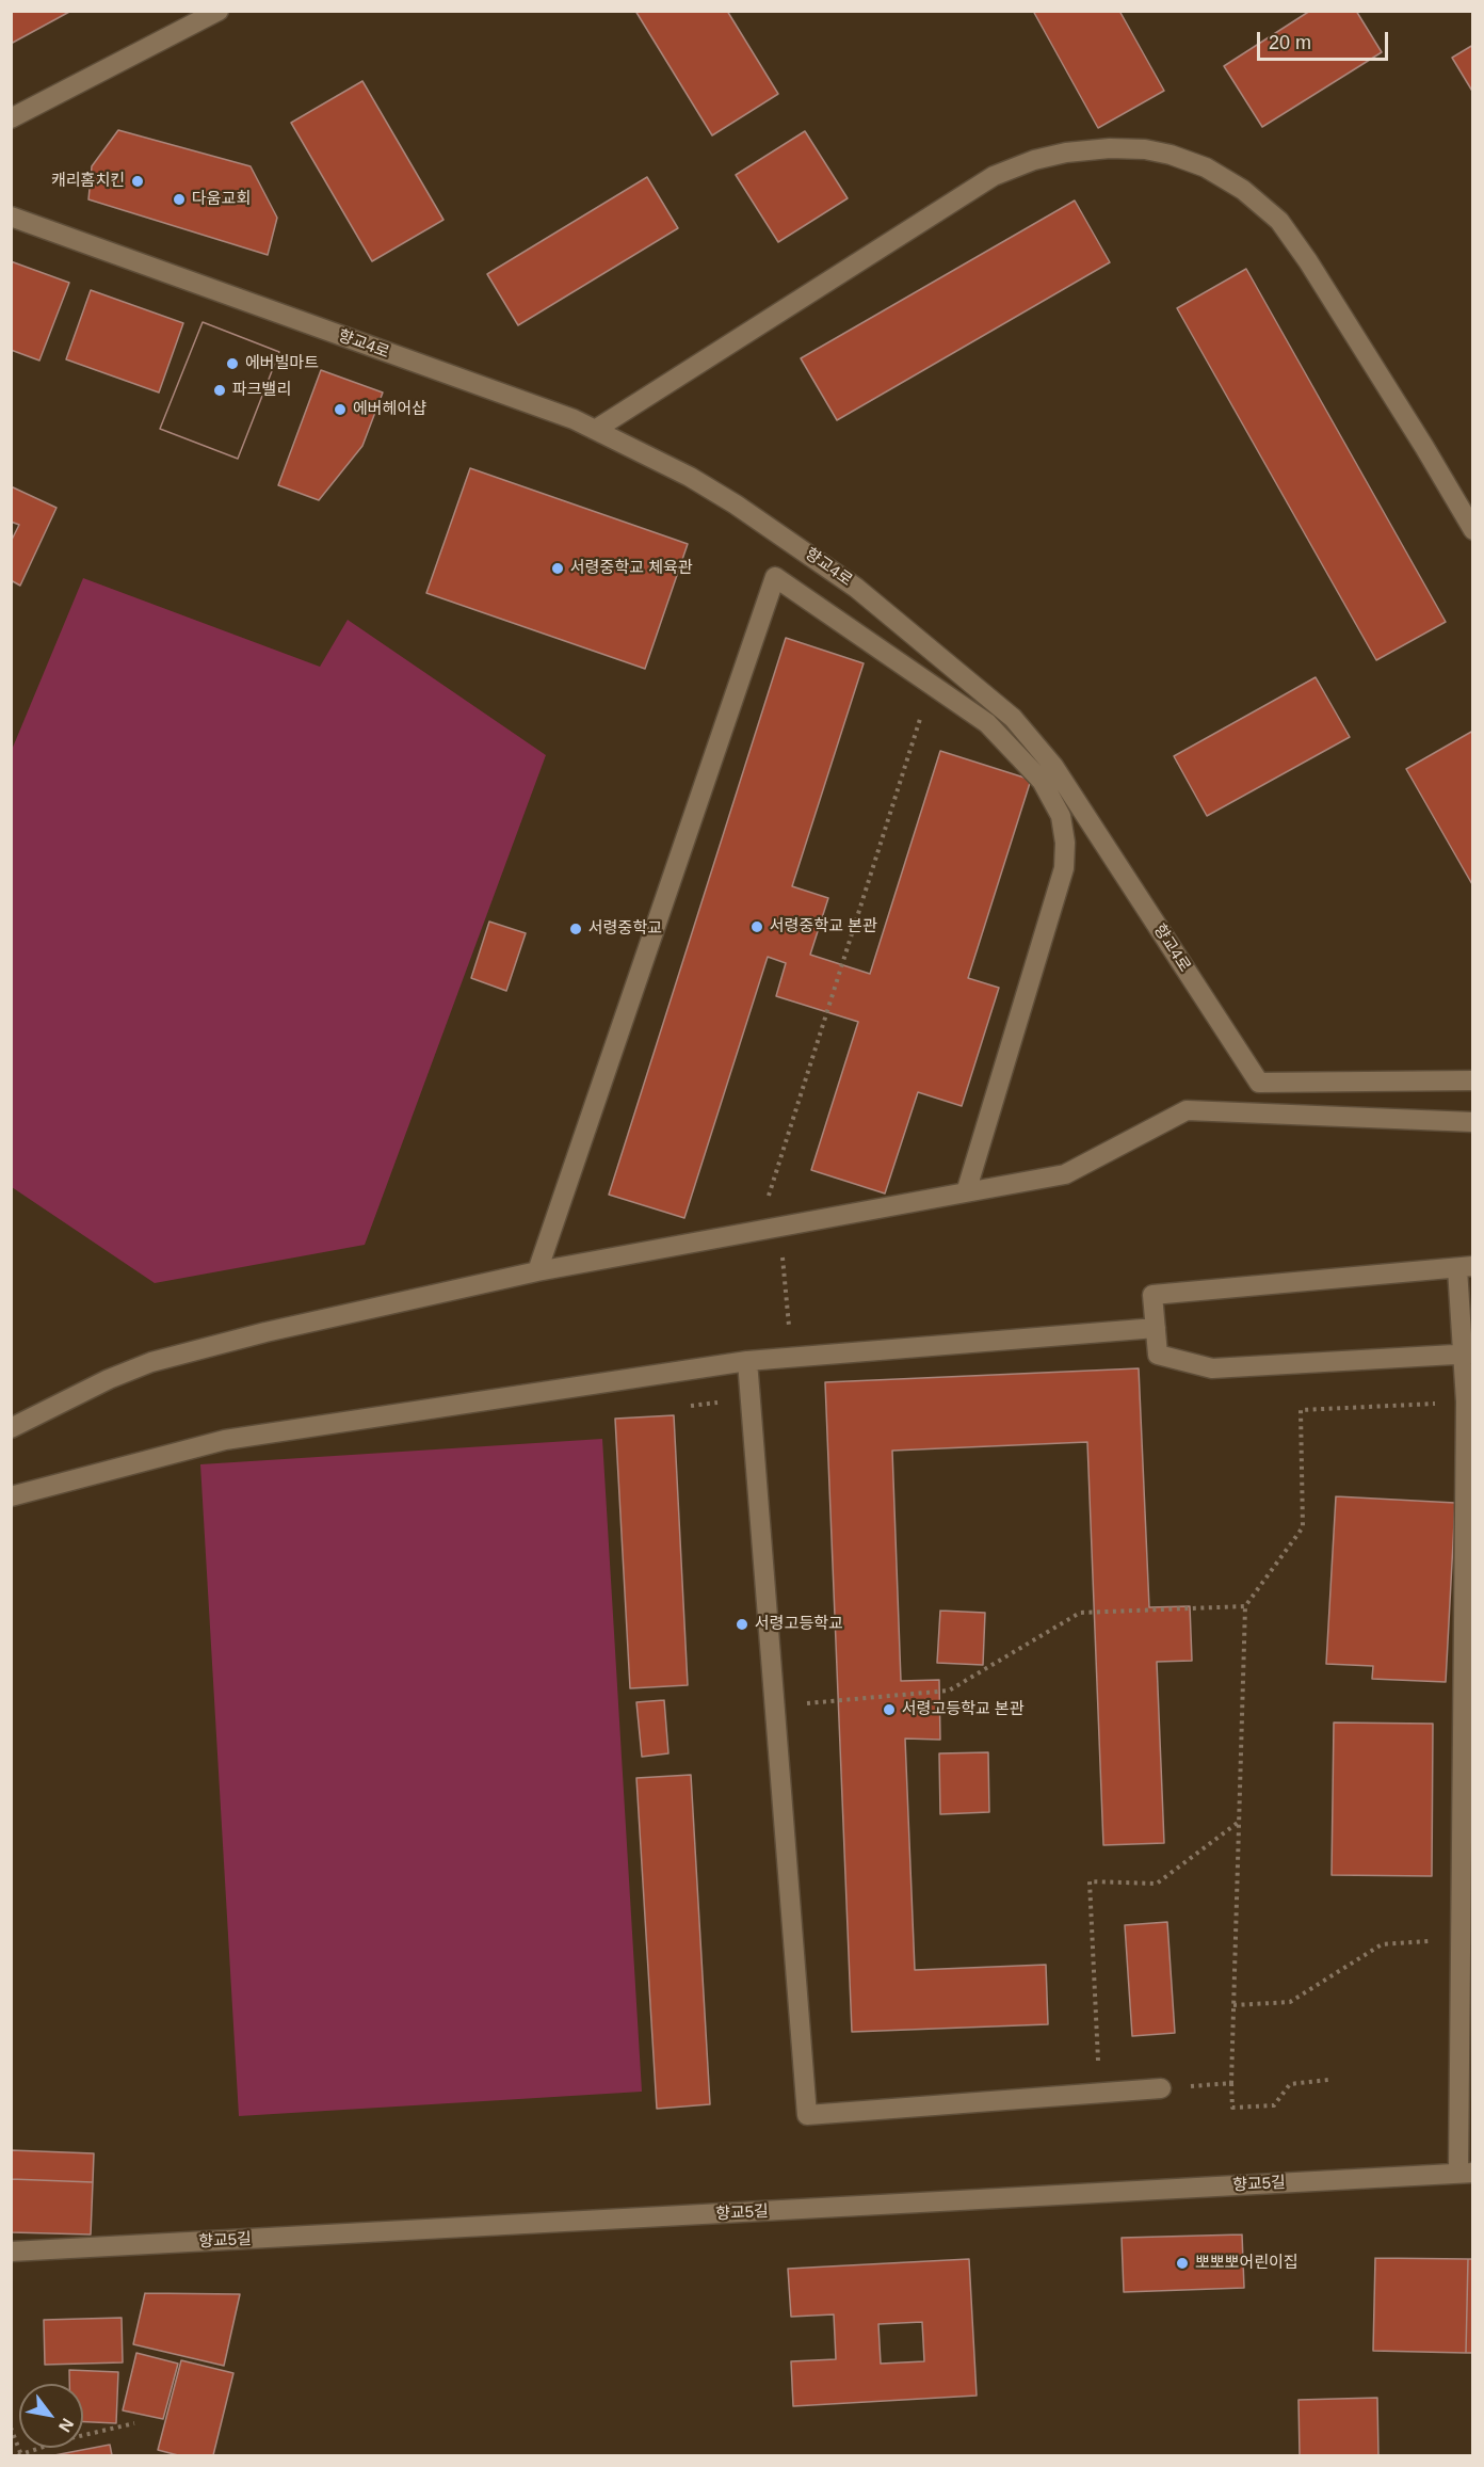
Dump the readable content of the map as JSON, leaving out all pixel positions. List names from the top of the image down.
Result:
{
  "streets": {
    "street": ["향교4로", "향교5길"]
  },
  "places": [
    "캐리홈치킨",
    "다움교회",
    "에버빌마트",
    "파크밸리",
    "에버헤어샵",
    "서령중학교 체육관",
    "서령중학교 본관",
    "서령중학교",
    "서령고등학교",
    "서령고등학교 본관",
    "뽀뽀뽀어린이집"
  ],
  "scale_bar": "20 m",
  "north": "bottom right"
}
